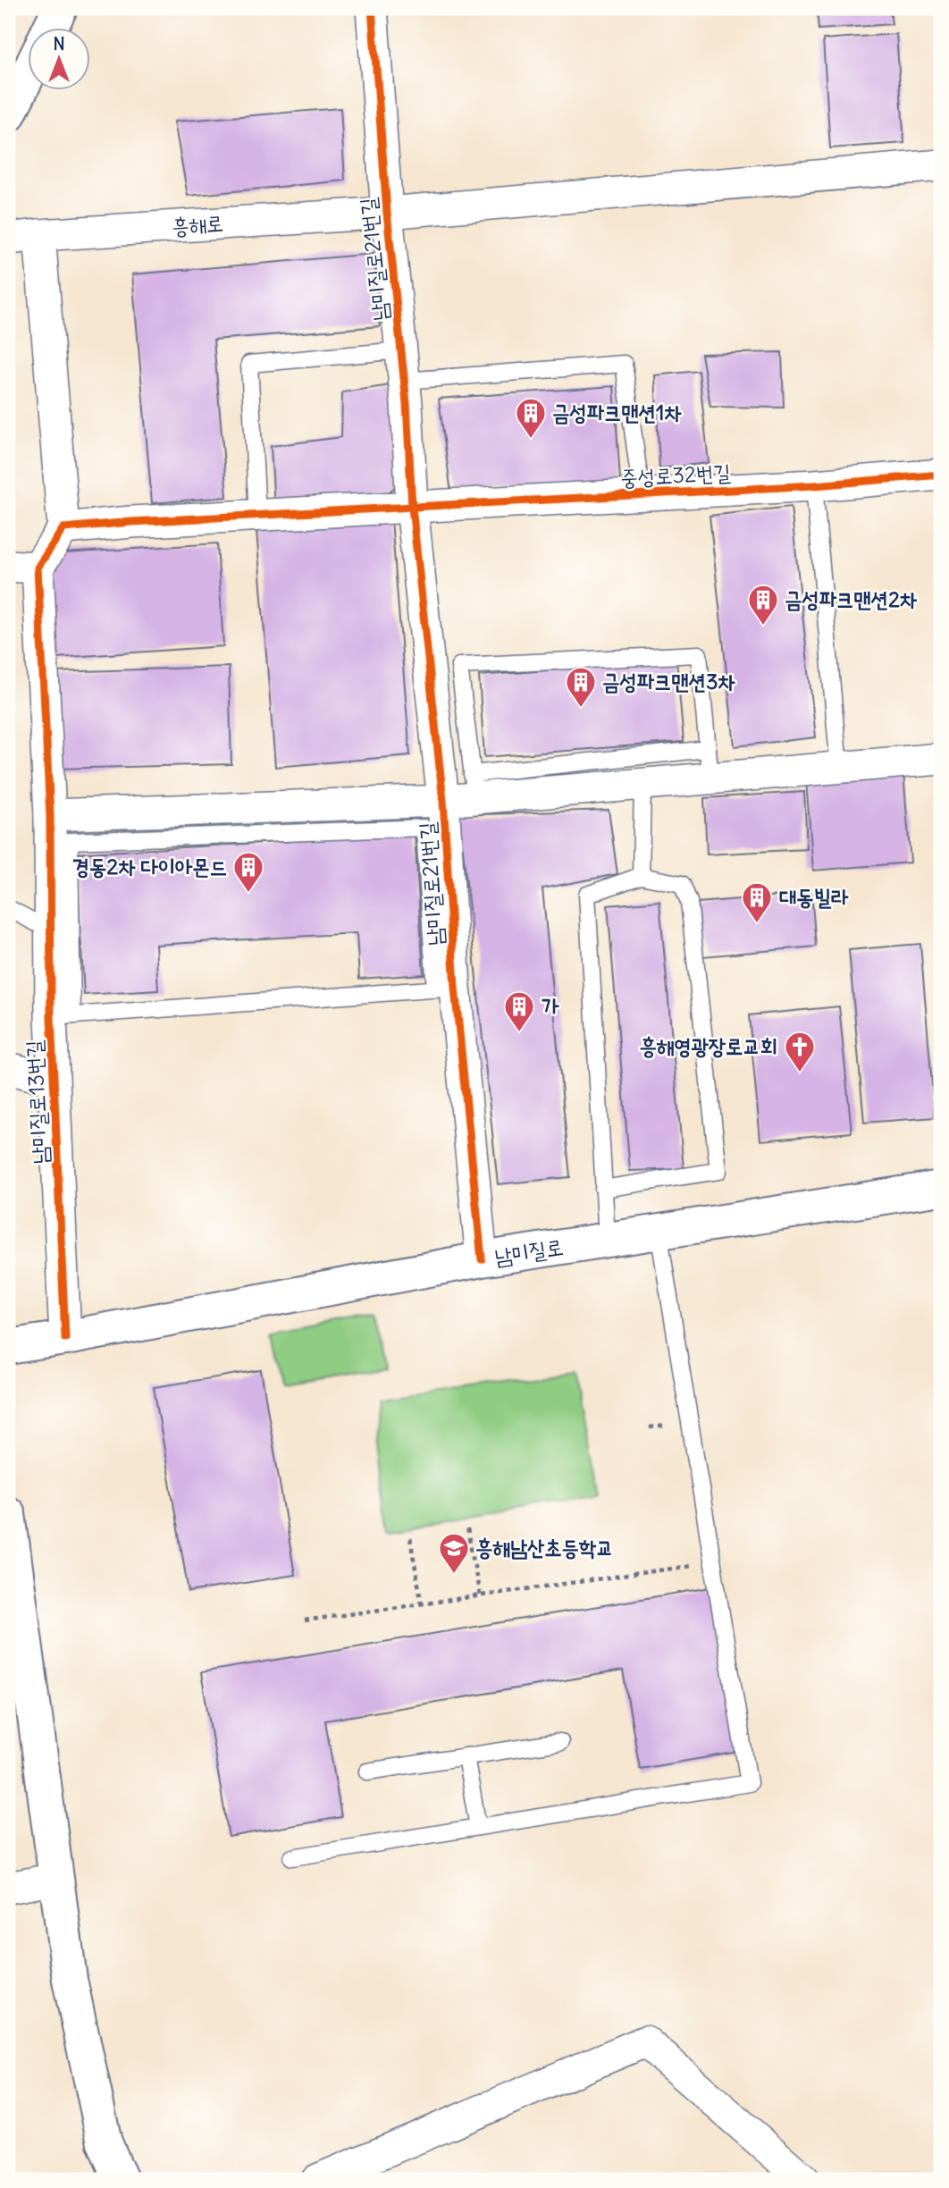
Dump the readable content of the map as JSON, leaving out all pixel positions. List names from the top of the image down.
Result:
{
  "streets": {
    "street": [
      "흥해로",
      "남미질로21번길",
      "중성로32번길",
      "남미질로13번길",
      "남미질로"
    ]
  },
  "crossings": [
    ["흥해로", "남미질로21번길"],
    ["남미질로21번길", "중성로32번길"],
    ["남미질로21번길", "남미질로"],
    ["남미질로13번길", "남미질로"]
  ],
  "places": {
    "building": [
      "금성파크맨션1차",
      "금성파크맨션2차",
      "금성파크맨션3차",
      "경동2차 다이아몬드",
      "대동빌라",
      "가"
    ],
    "church": ["흥해영광장로교회"],
    "school or university": ["흥해남산초등학교"]
  },
  "north": "top"
}
